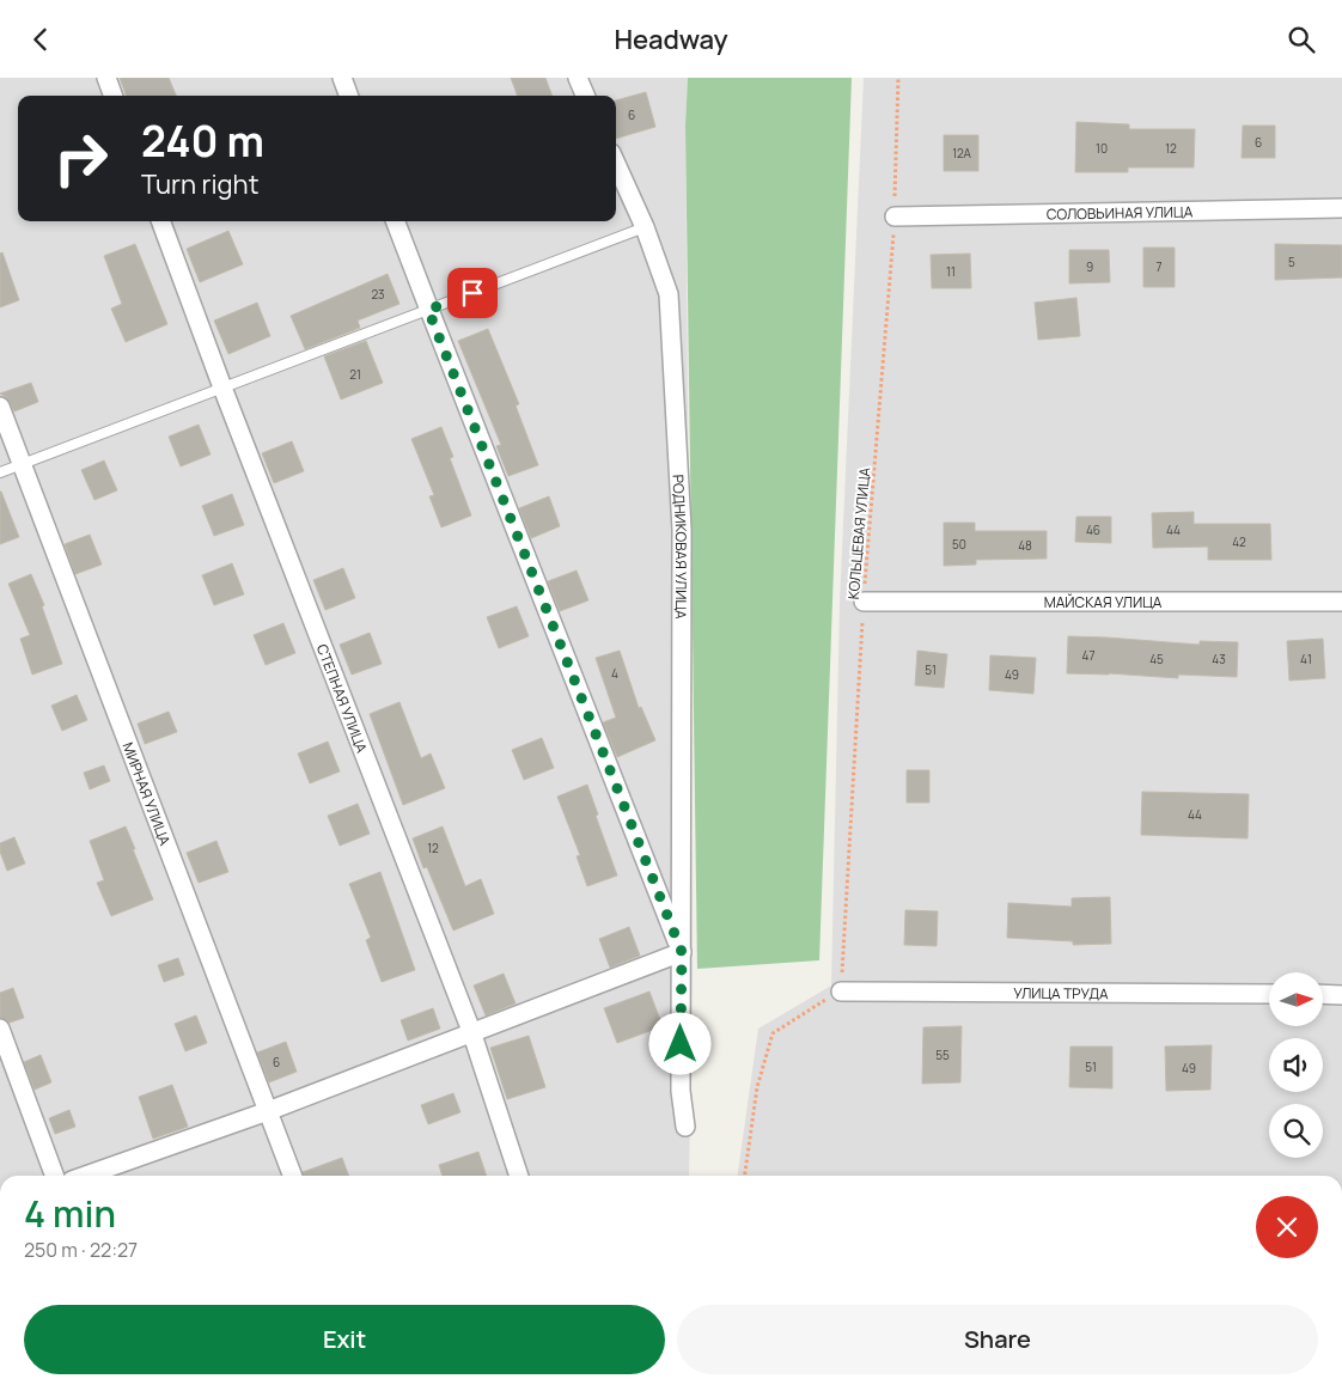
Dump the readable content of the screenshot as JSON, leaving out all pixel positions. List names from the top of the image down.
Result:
{
  "streets": {
    "street": [
      "СОЛОВЬИНАЯ УЛИЦА",
      "РОДНИКОВАЯ УЛИЦА",
      "МАЙСКАЯ УЛИЦА",
      "СТЕПНАЯ УЛИЦА",
      "МИРНАЯ УЛИЦА",
      "УЛИЦА ТРУДА"
    ],
    "path": ["КОЛЬЦЕВАЯ УЛИЦА"]
  },
  "crossings": [
    ["СОЛОВЬИНАЯ УЛИЦА", "КОЛЬЦЕВАЯ УЛИЦА"],
    ["КОЛЬЦЕВАЯ УЛИЦА", "МАЙСКАЯ УЛИЦА"],
    ["КОЛЬЦЕВАЯ УЛИЦА", "УЛИЦА ТРУДА"]
  ],
  "house_numbers": [
    "6",
    "6",
    "10",
    "12",
    "12А",
    "5",
    "9",
    "7",
    "11",
    "23",
    "21",
    "46",
    "44",
    "42",
    "50",
    "48",
    "47",
    "45",
    "43",
    "41",
    "51",
    "4",
    "49",
    "44",
    "12",
    "55",
    "6",
    "51",
    "49"
  ],
  "north": "right",
  "page": {
    "header": "Headway",
    "turn": ["240 m", "Turn right"],
    "heading": ["4 min", "250 m · 22:27"],
    "buttons": ["Exit", "Share"]
  }
}
